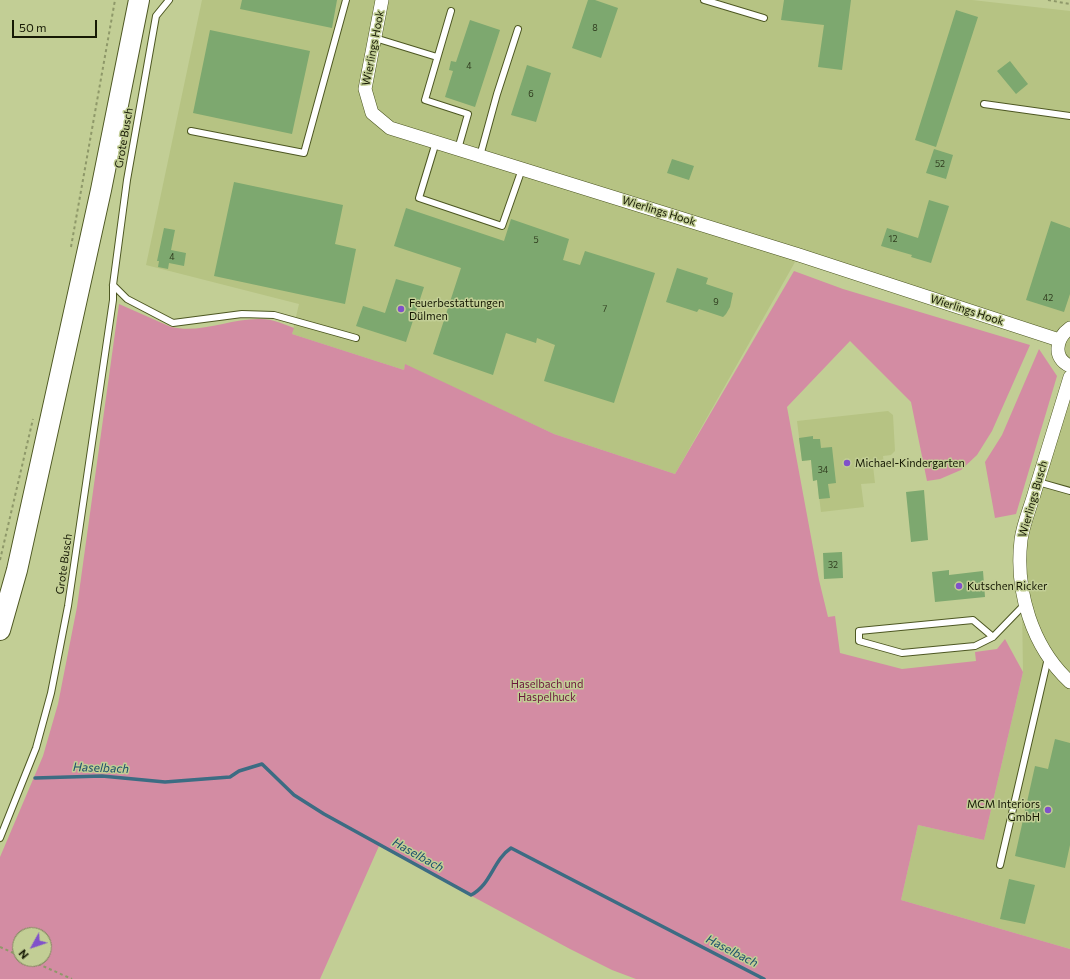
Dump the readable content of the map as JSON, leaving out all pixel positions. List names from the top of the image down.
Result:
{
  "streets": {
    "street": ["Wierlings Hook", "Wierlings Busch"],
    "lane": ["Grote Busch"]
  },
  "water": ["Haselbach"],
  "parks": ["Haselbach und Haspelhuck"],
  "places": [
    "Feuerbestattungen Dülmen",
    "Michael-Kindergarten",
    "Kutschen Ricker",
    "MCM Interiors GmbH"
  ],
  "house_numbers": [
    "8",
    "4",
    "6",
    "52",
    "12",
    "5",
    "4",
    "42",
    "9",
    "7",
    "34",
    "32"
  ],
  "scale_bar": "50 m",
  "north": "bottom left"
}
